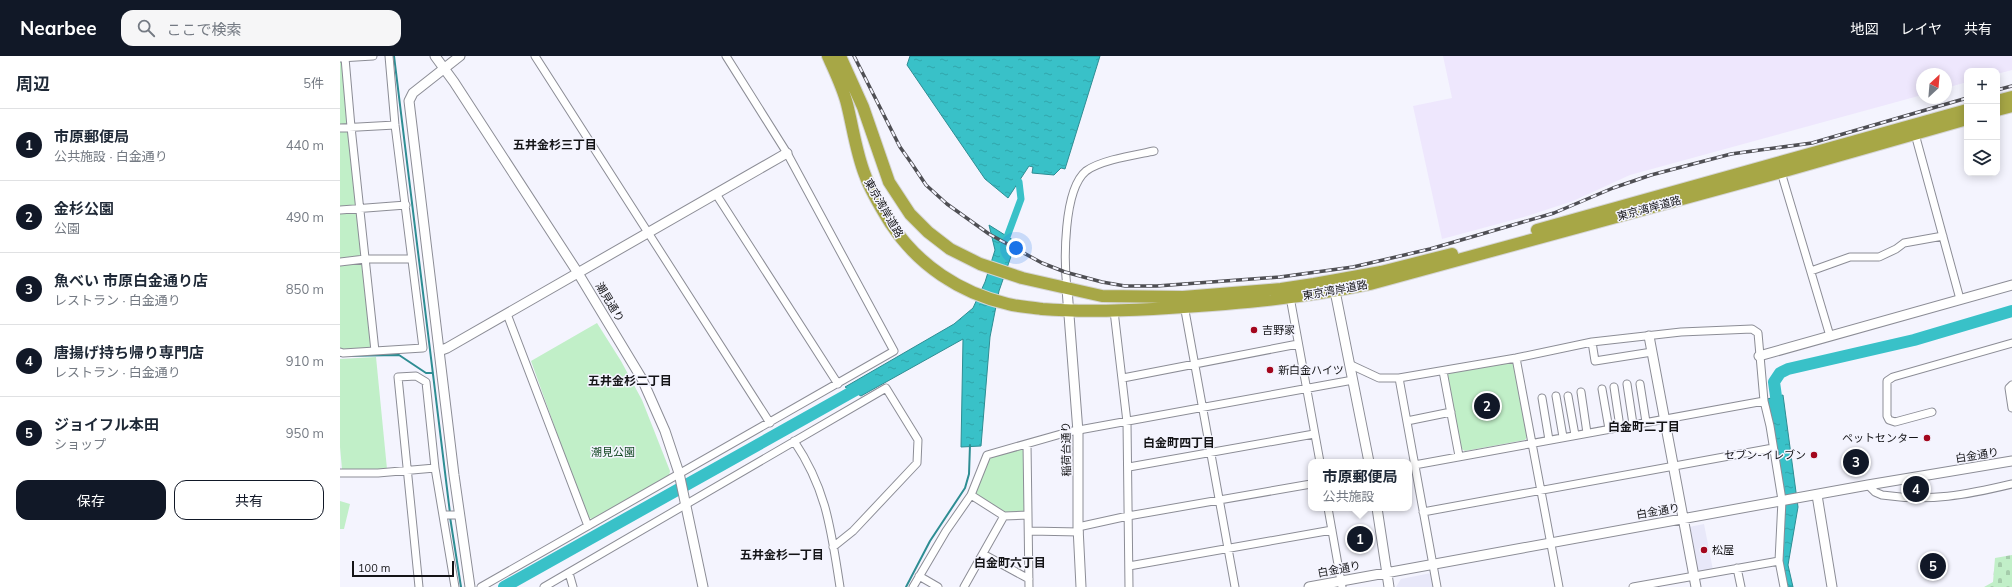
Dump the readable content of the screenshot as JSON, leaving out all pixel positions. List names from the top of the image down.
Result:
{
  "streets": {
    "highway": ["東京湾岸道路"],
    "street": ["潮見通り", "稲荷台通り", "白金通り"]
  },
  "crossings": [
    ["東京湾岸道路", "稲荷台通り"]
  ],
  "districts": [
    "五井金杉三丁目",
    "五井金杉二丁目",
    "白金町二丁目",
    "白金町四丁目",
    "五井金杉一丁目",
    "白金町六丁目"
  ],
  "parks": ["潮見公園"],
  "places": [
    "吉野家",
    "新白金ハイツ",
    "ペットセンター",
    "セブン-イレブン",
    "松屋"
  ],
  "scale_bar": "100 m",
  "north": "top right",
  "page": {
    "header": "Nearbee",
    "search": "ここで検索",
    "nav": ["地図", "レイヤ", "共有"],
    "heading": ["周辺", "5件"],
    "map_buttons": ["+", "−"],
    "list": [
      {
        "mark": "1",
        "name": "市原郵便局",
        "note": "公共施設 · 白金通り",
        "value": "440 m"
      },
      {
        "mark": "2",
        "name": "金杉公園",
        "note": "公園",
        "value": "490 m"
      },
      {
        "mark": "3",
        "name": "魚べい 市原白金通り店",
        "note": "レストラン · 白金通り",
        "value": "850 m"
      },
      {
        "mark": "4",
        "name": "唐揚げ持ち帰り専門店",
        "note": "レストラン · 白金通り",
        "value": "910 m"
      },
      {
        "mark": "5",
        "name": "ジョイフル本田",
        "note": "ショップ",
        "value": "950 m"
      }
    ],
    "pins": [
      "2",
      "3",
      "4",
      "1",
      "5"
    ],
    "popup": ["市原郵便局", "公共施設"],
    "buttons": ["保存", "共有"],
    "scale": "100 m"
  }
}
